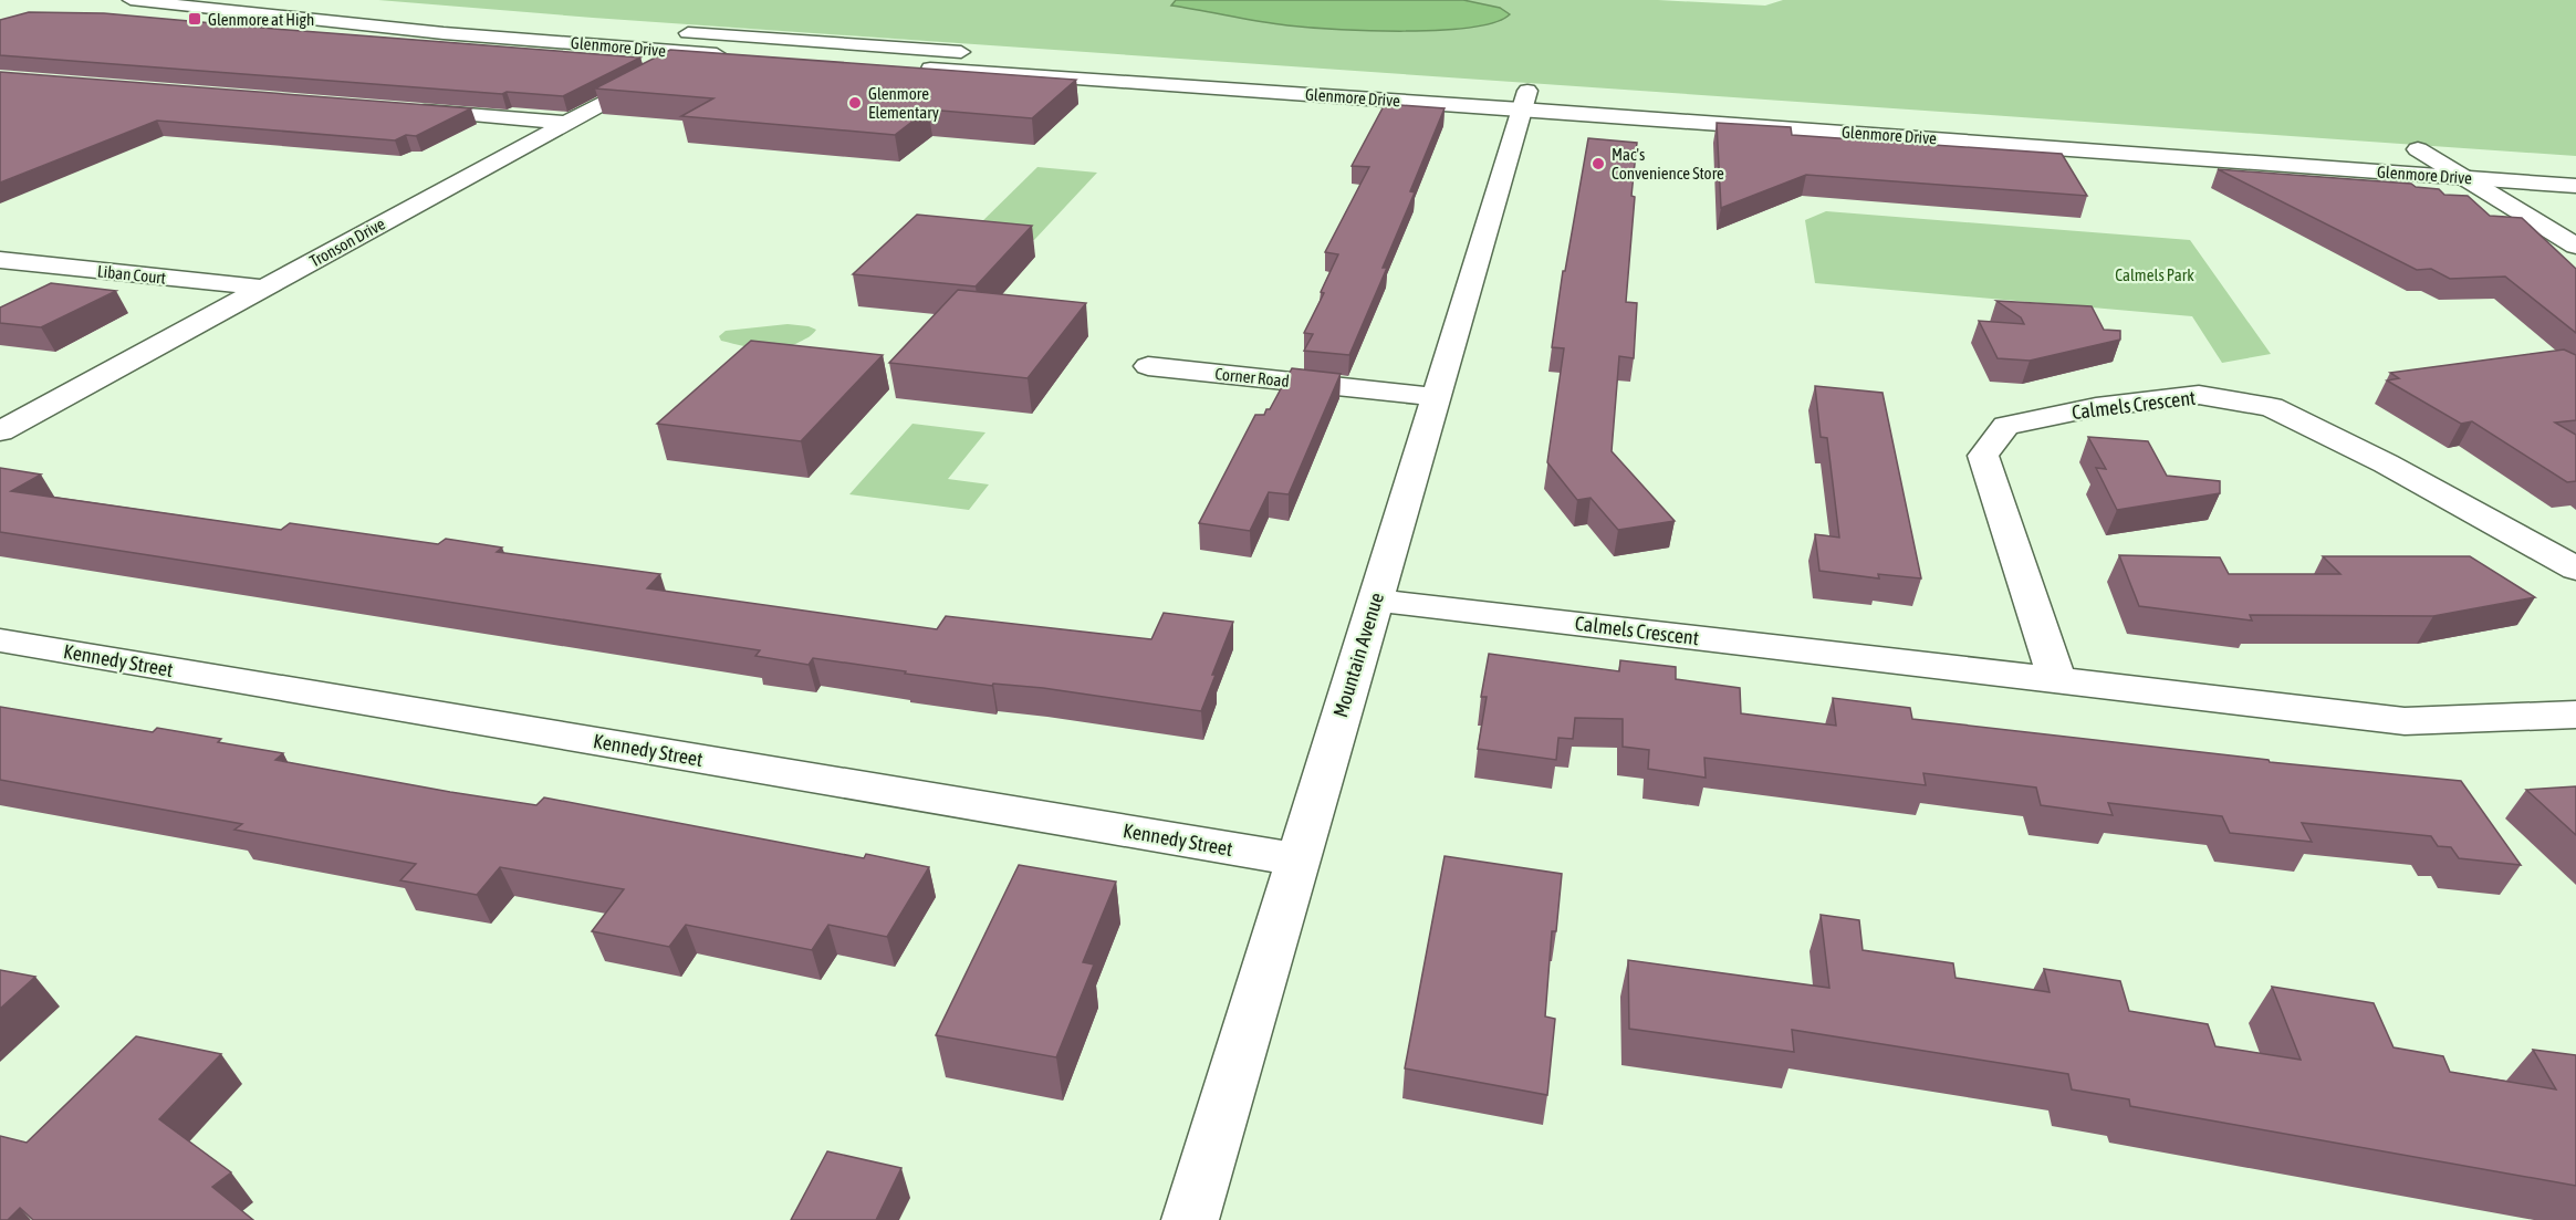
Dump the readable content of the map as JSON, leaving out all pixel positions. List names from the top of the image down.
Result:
{
  "streets": {
    "street": [
      "Glenmore Drive",
      "Tronson Drive",
      "Liban Court",
      "Corner Road",
      "Calmels Crescent",
      "Mountain Avenue",
      "Kennedy Street"
    ]
  },
  "crossings": [
    ["Glenmore Drive", "Tronson Drive"],
    ["Glenmore Drive", "Mountain Avenue"],
    ["Tronson Drive", "Liban Court"],
    ["Corner Road", "Mountain Avenue"],
    ["Calmels Crescent", "Mountain Avenue"],
    ["Mountain Avenue", "Kennedy Street"]
  ],
  "parks": ["Calmels Park"],
  "places": {
    "transit": ["Glenmore at High"],
    "other": ["Glenmore Elementary", "Mac's Convenience Store"]
  }
}
